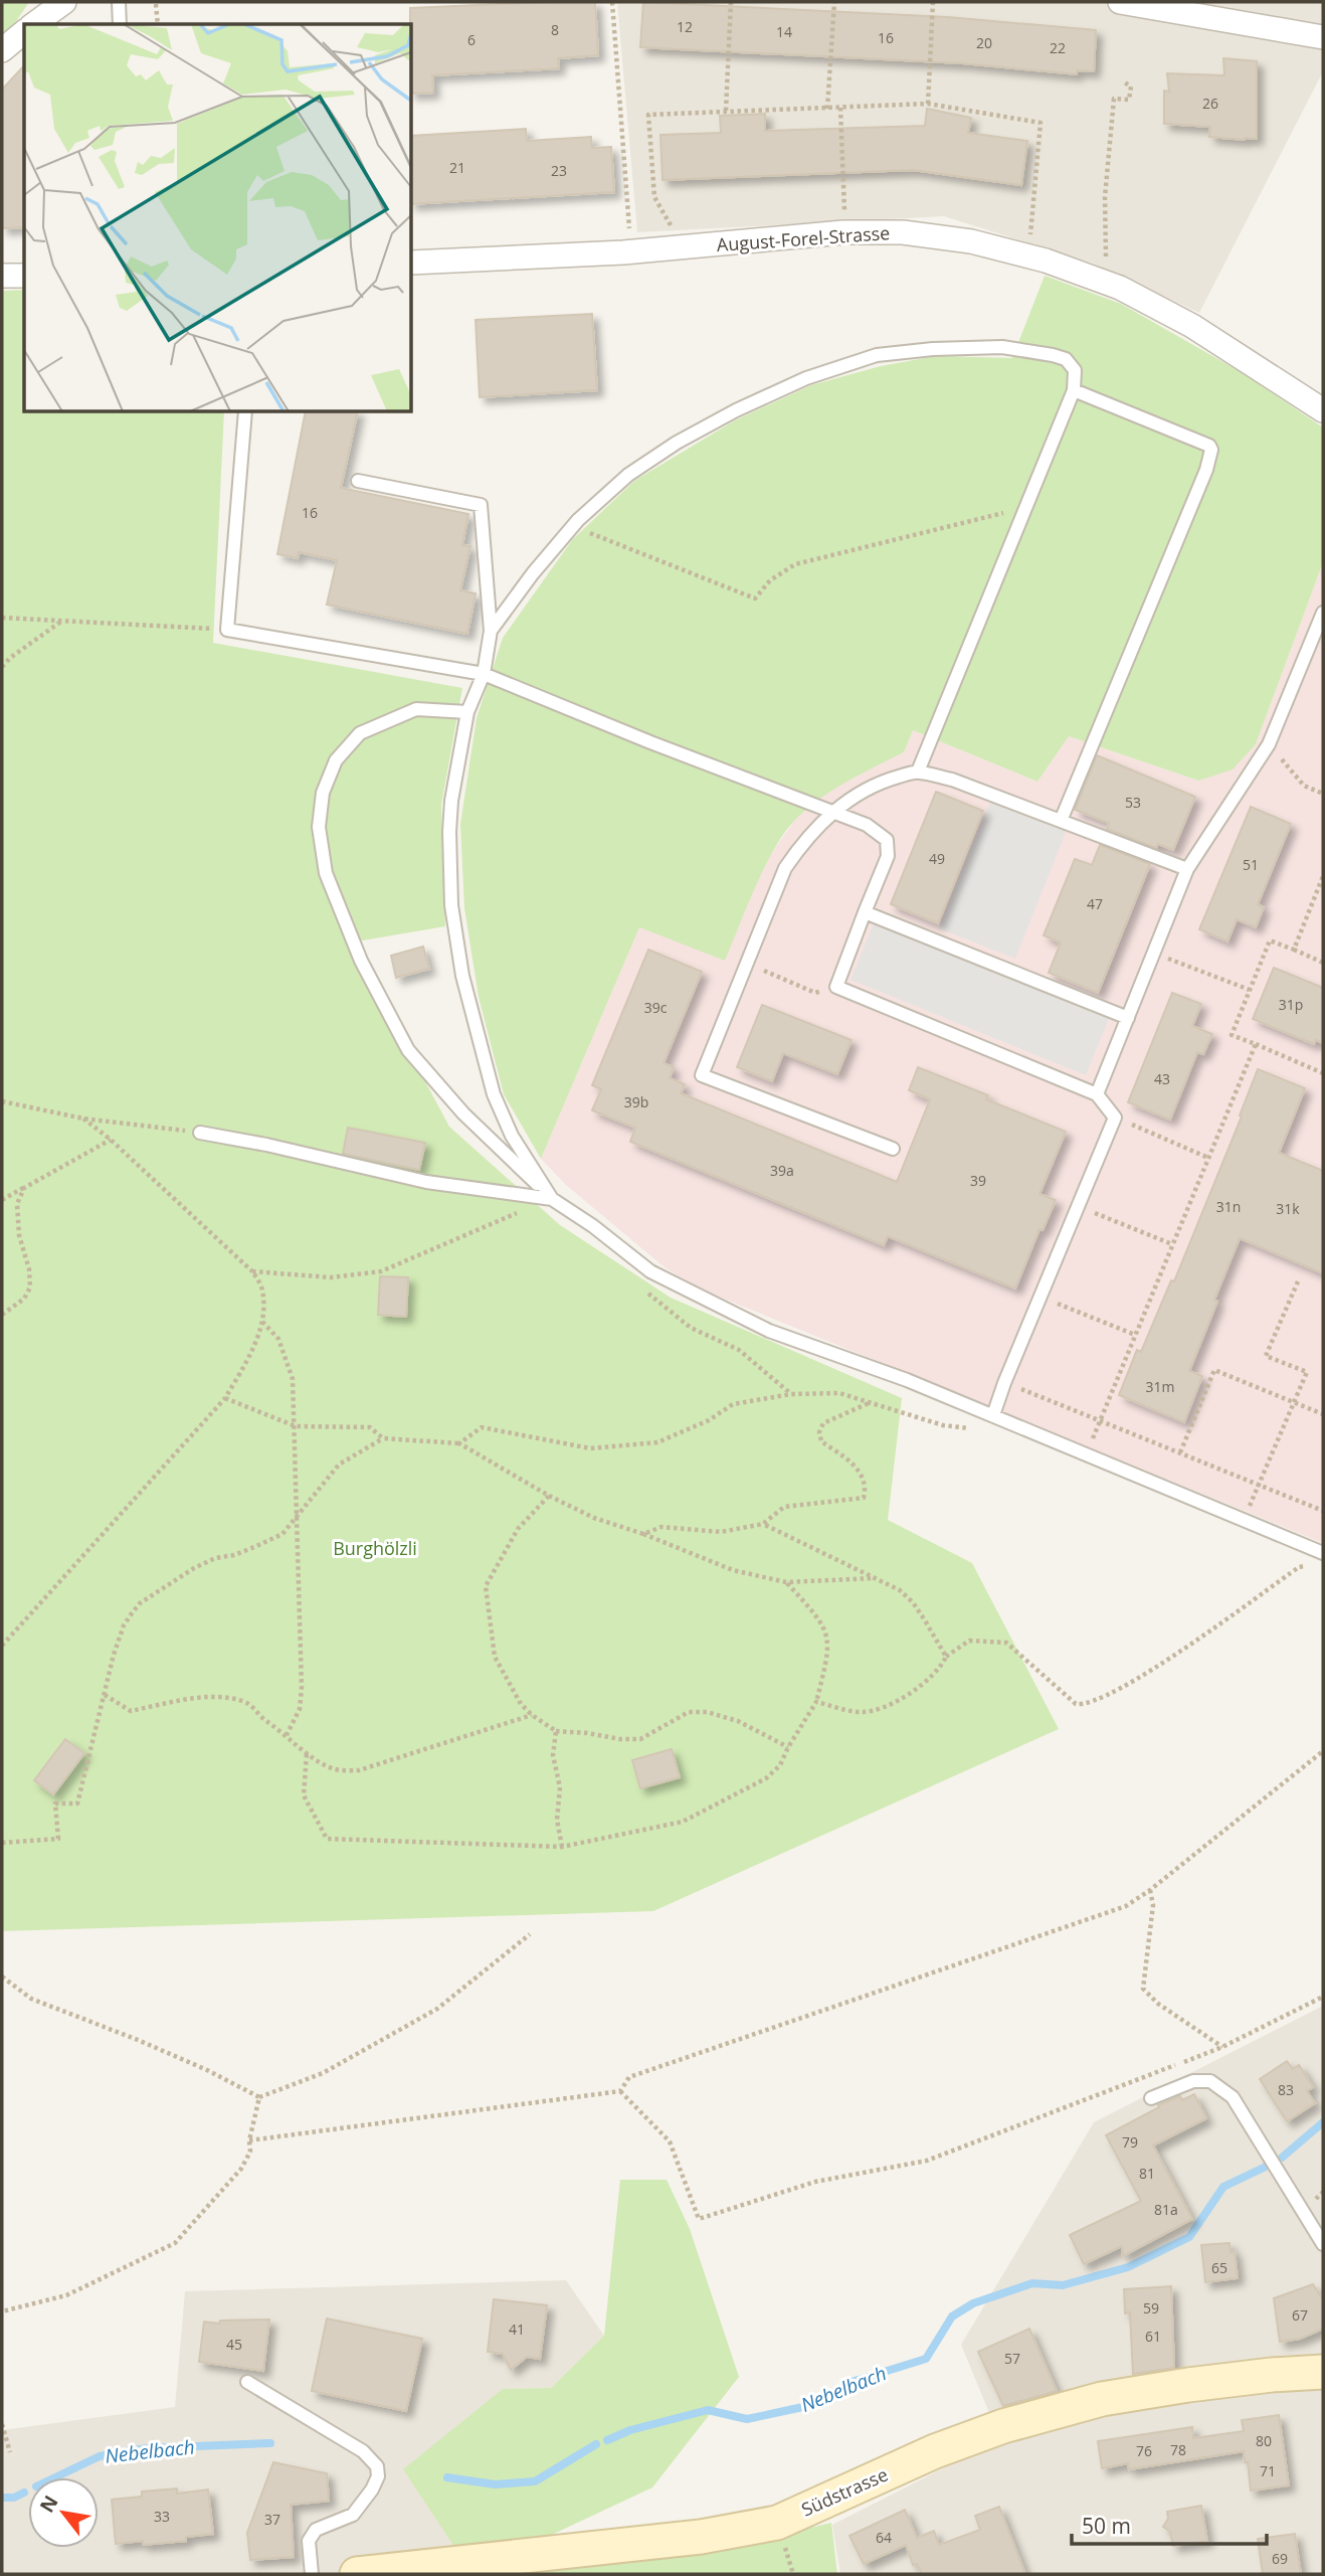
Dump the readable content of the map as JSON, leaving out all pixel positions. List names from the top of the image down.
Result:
{
  "streets": {
    "street": ["August-Forel-Strasse", "Südstrasse"]
  },
  "water": ["Nebelbach"],
  "parks": ["Burghölzli"],
  "house_numbers": [
    "12",
    "8",
    "14",
    "16",
    "6",
    "20",
    "22",
    "26",
    "21",
    "23",
    "16",
    "53",
    "49",
    "51",
    "47",
    "31p",
    "39c",
    "43",
    "39b",
    "39a",
    "39",
    "31n",
    "31k",
    "31m",
    "83",
    "79",
    "81",
    "81a",
    "65",
    "59",
    "67",
    "41",
    "61",
    "45",
    "57",
    "80",
    "78",
    "76",
    "71",
    "33",
    "37",
    "64",
    "69"
  ],
  "scale_bar": "50 m",
  "north": "top left"
}
